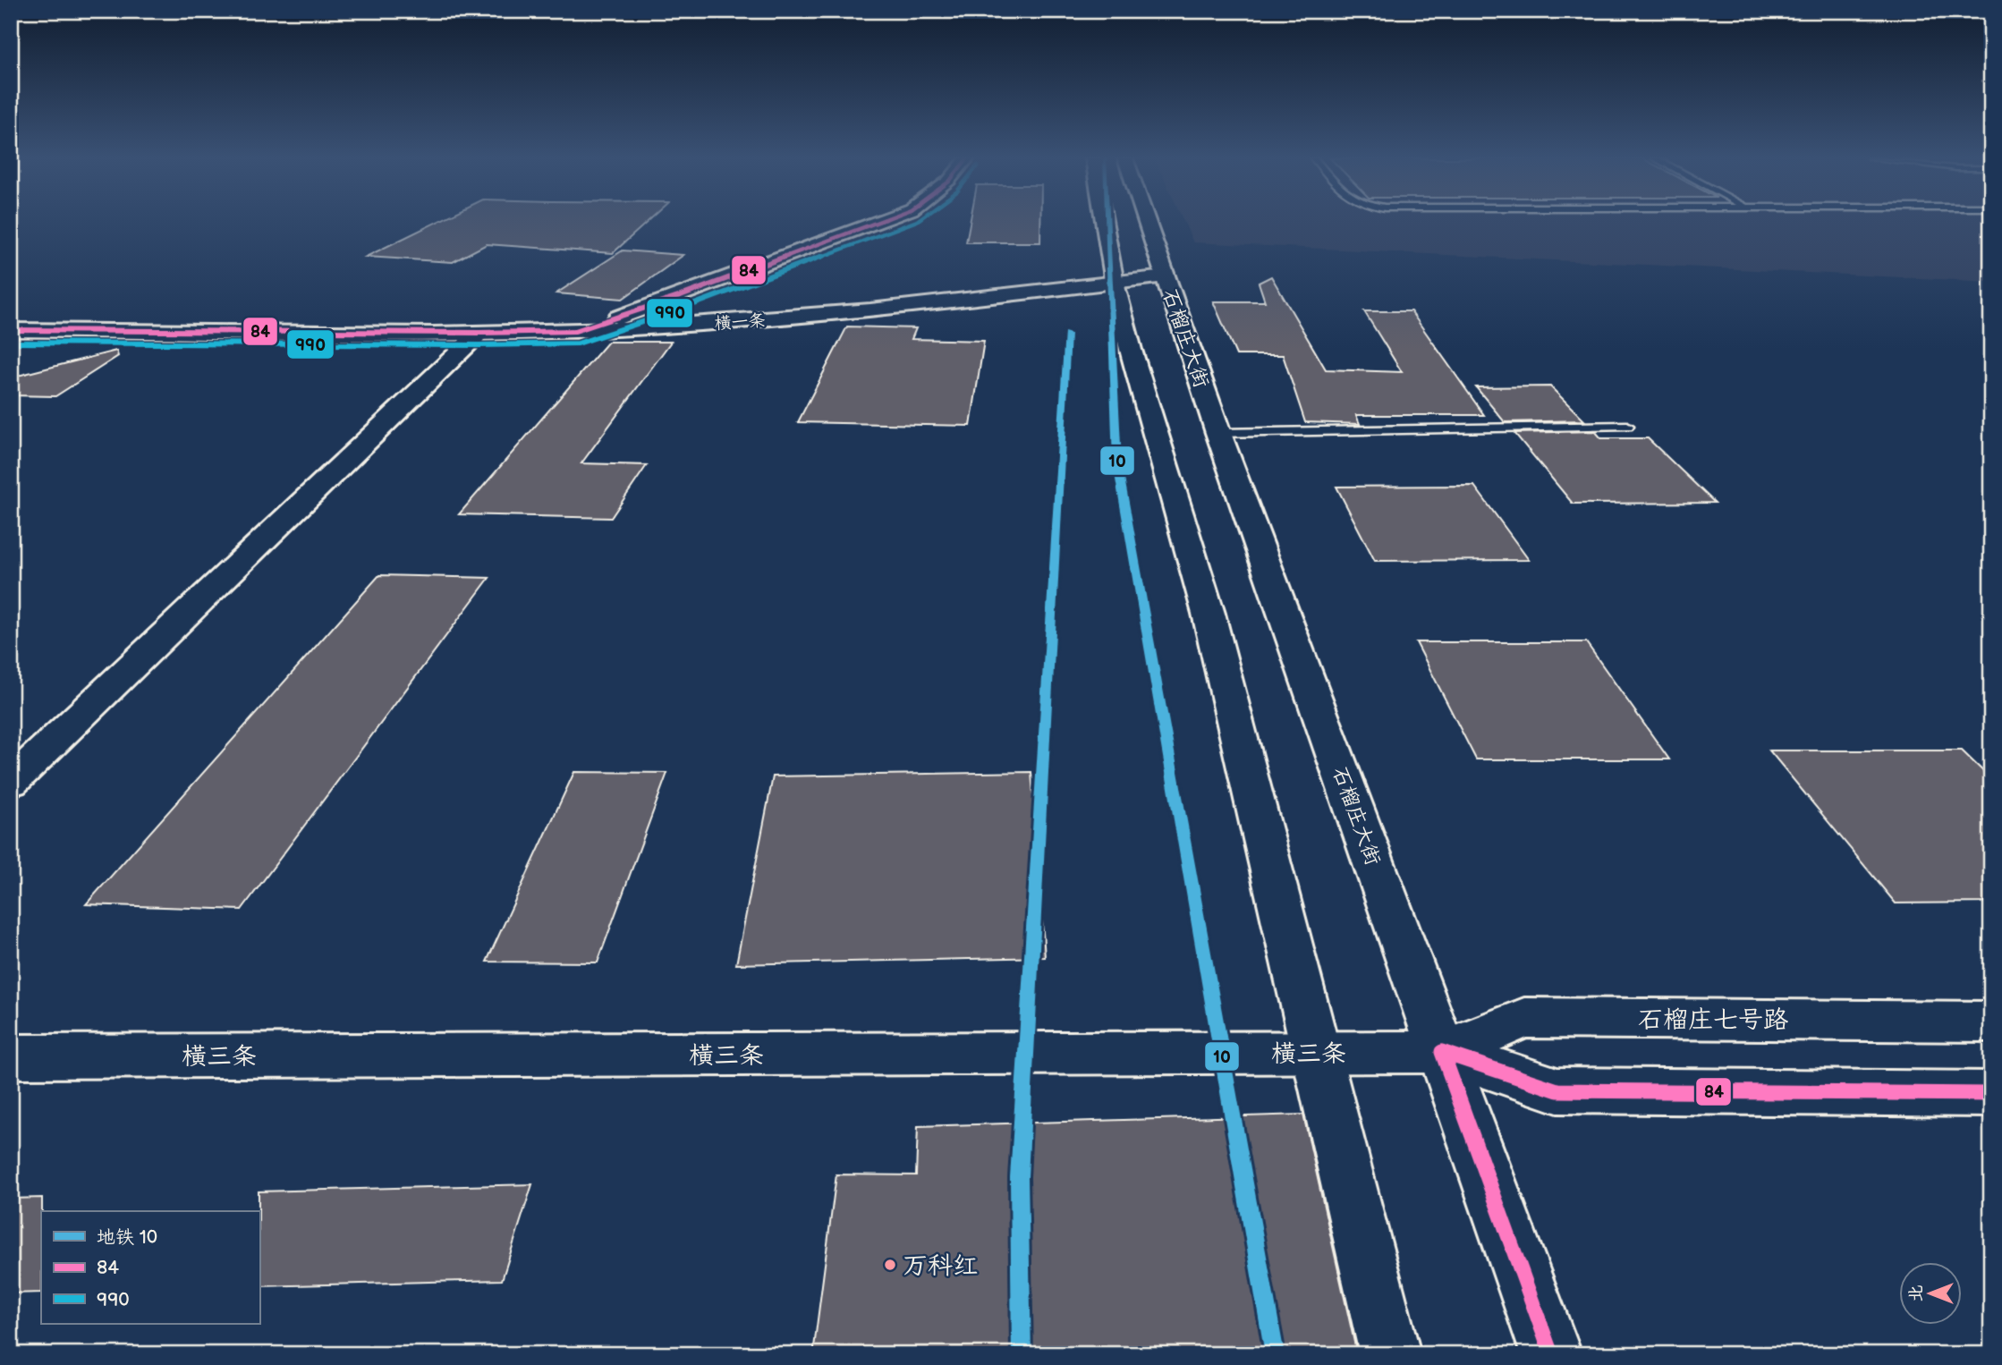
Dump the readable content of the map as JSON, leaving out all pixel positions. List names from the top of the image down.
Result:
{
  "streets": {
    "main road": [
      "横一条",
      "石榴庄大街",
      "石榴庄七号路",
      "横三条"
    ]
  },
  "crossings": [
    ["横一条", "石榴庄大街"],
    ["石榴庄大街", "石榴庄七号路"],
    ["石榴庄大街", "横三条"],
    ["石榴庄七号路", "横三条"]
  ],
  "places": ["万科红"],
  "lines": ["metro line 10", "transit line 84", "transit line 990"],
  "legend": ["地铁 10", "84", "990"],
  "north": "left"
}
